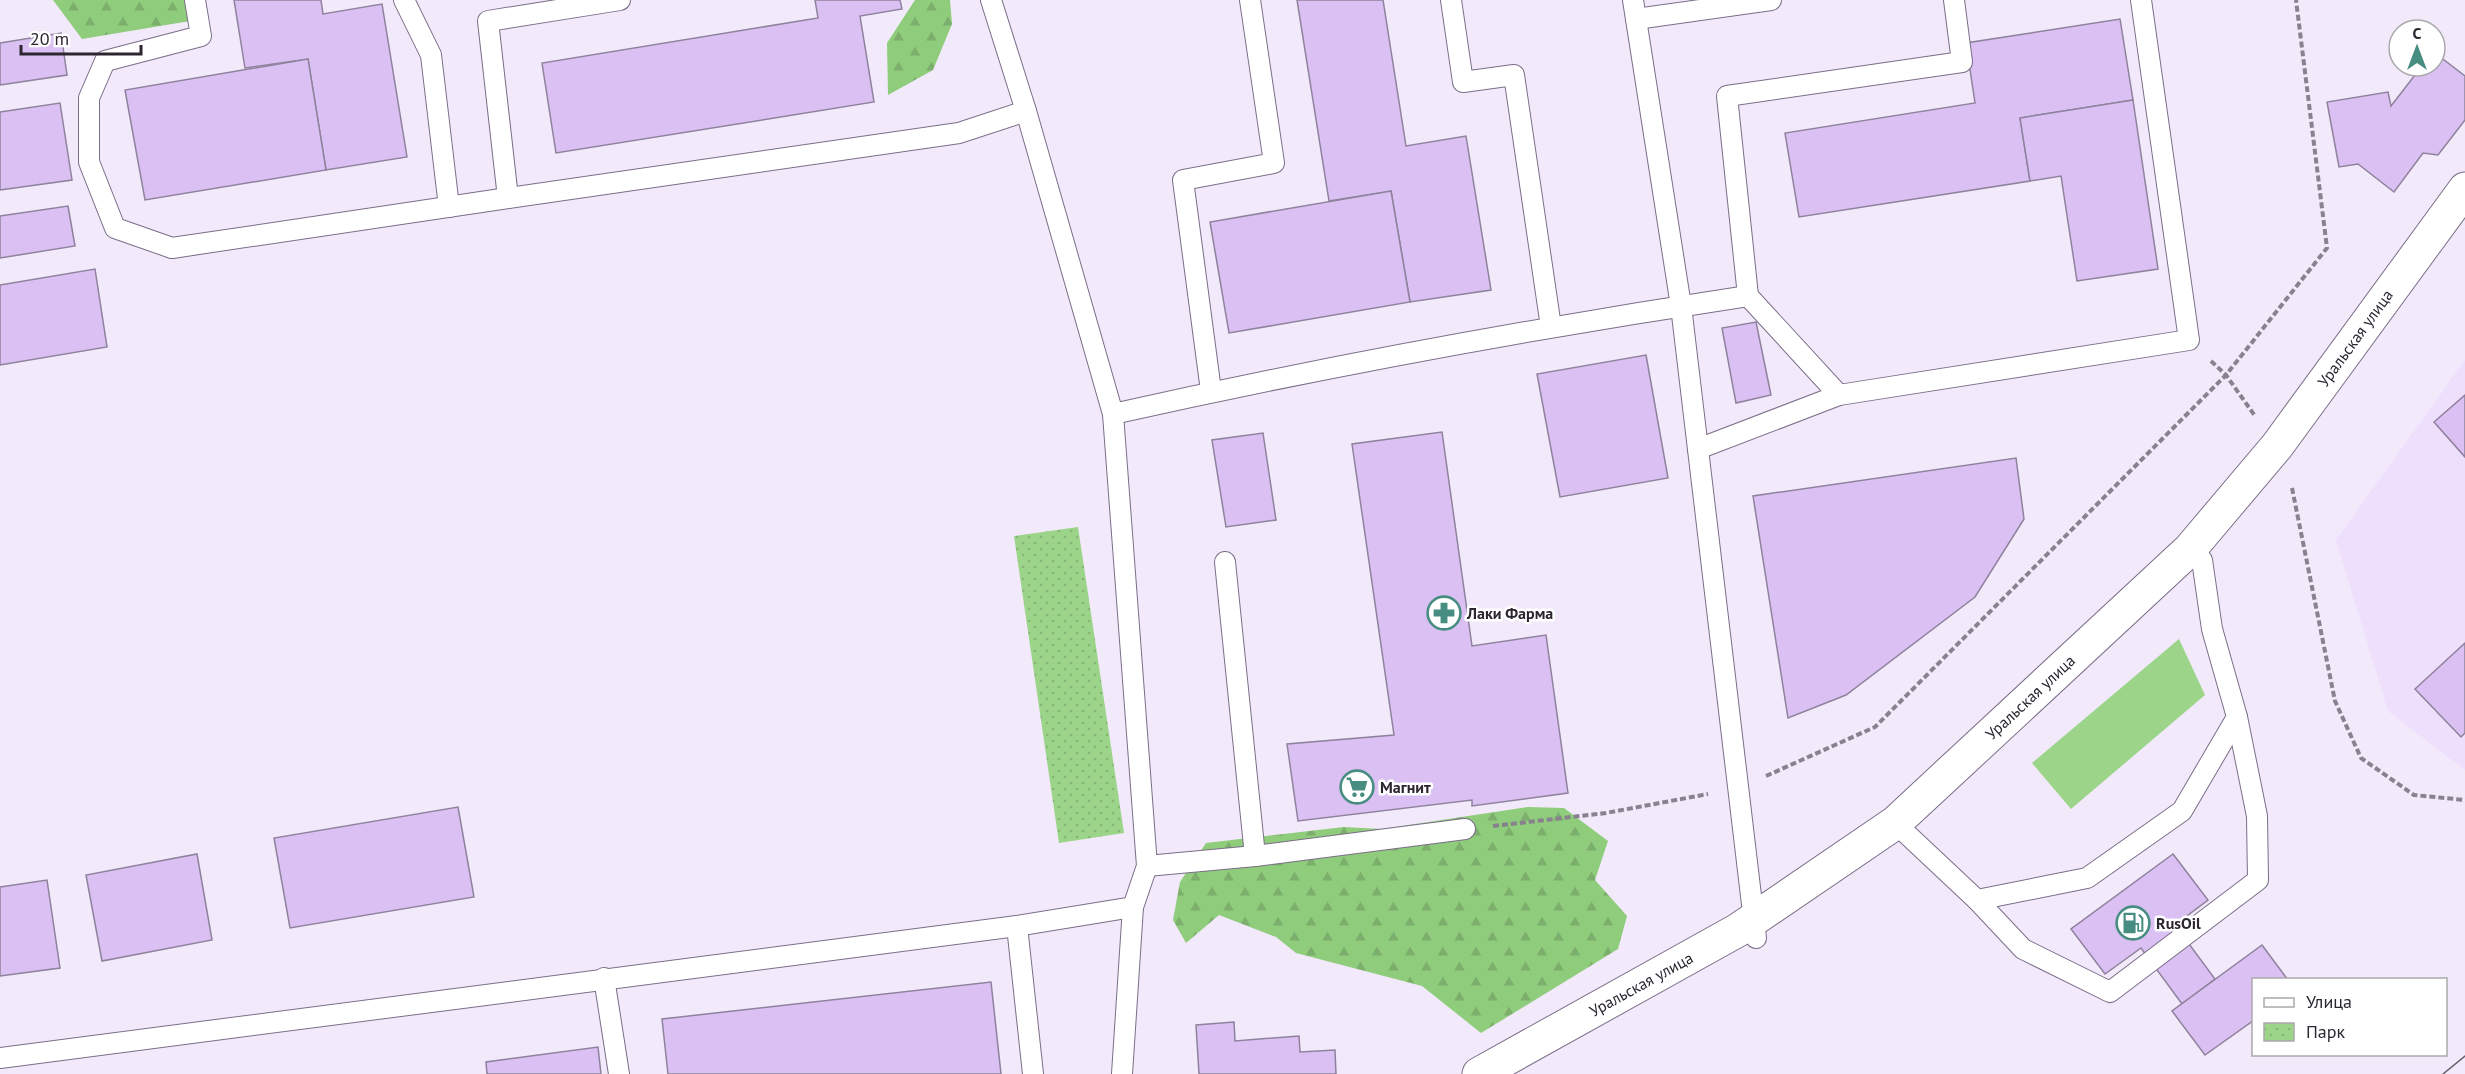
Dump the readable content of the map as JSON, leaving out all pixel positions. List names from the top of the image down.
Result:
{
  "streets": {
    "main road": ["Уральская улица"]
  },
  "places": {
    "pharmacy": ["Лаки Фарма"],
    "supermarket": ["Магнит"],
    "fuel station": ["RusOil"]
  },
  "legend": ["Улица", "Парк"],
  "scale_bar": "20 m",
  "north": "top"
}
